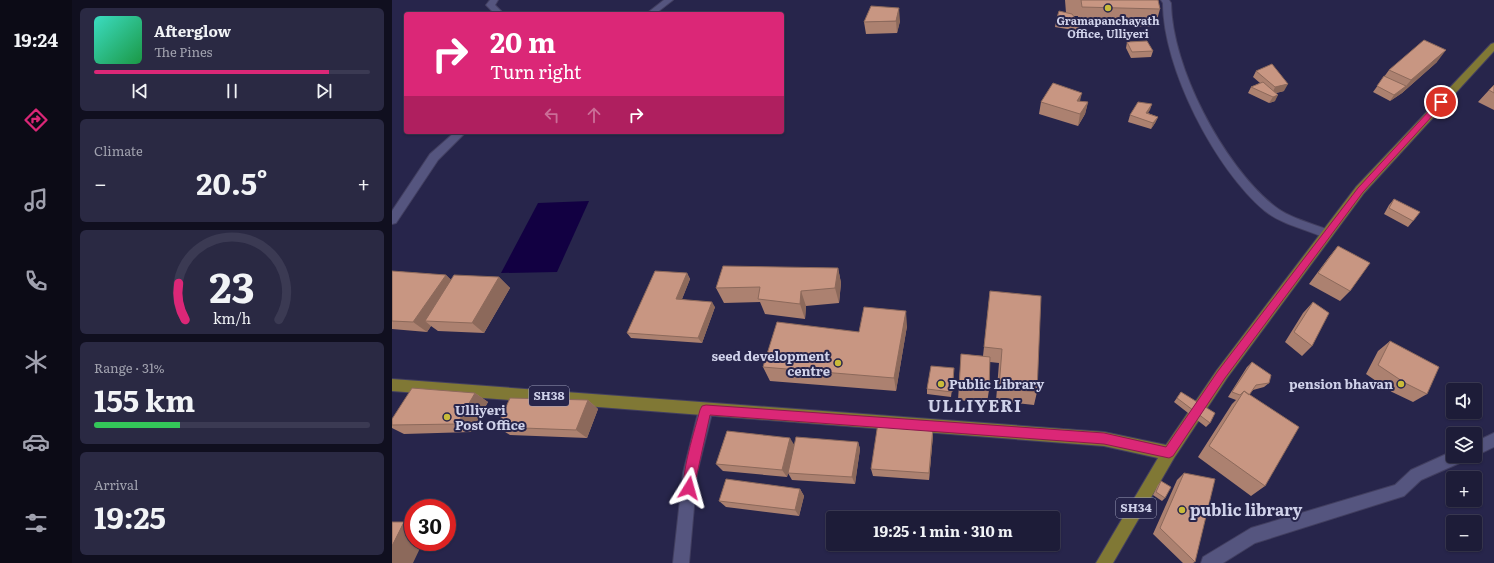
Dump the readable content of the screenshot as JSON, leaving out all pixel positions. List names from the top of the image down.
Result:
{
  "streets": {
    "main road": ["SH38", "SH34"]
  },
  "crossings": [
    ["SH38", "SH34"]
  ],
  "districts": ["ULLIYERI"],
  "places": [
    "Gramapanchayath Office, Ulliyeri",
    "seed development centre",
    "Public Library",
    "pension bhavan",
    "Ulliyeri Post Office",
    "public library"
  ],
  "page": {
    "tabs": "19:24",
    "turn": ["20 m", "Turn right"],
    "song": ["Afterglow", "The Pines"],
    "tile": [
      "Climate",
      ["Range · 31%", "155 km"],
      ["Arrival", "19:25"]
    ],
    "heat": ["−", "20.5°", "+"],
    "map_buttons": ["+", "−"],
    "limit": "30",
    "trip": "19:25 · 1 min · 310 m",
    "gauge": ["23", "km/h"]
  }
}
